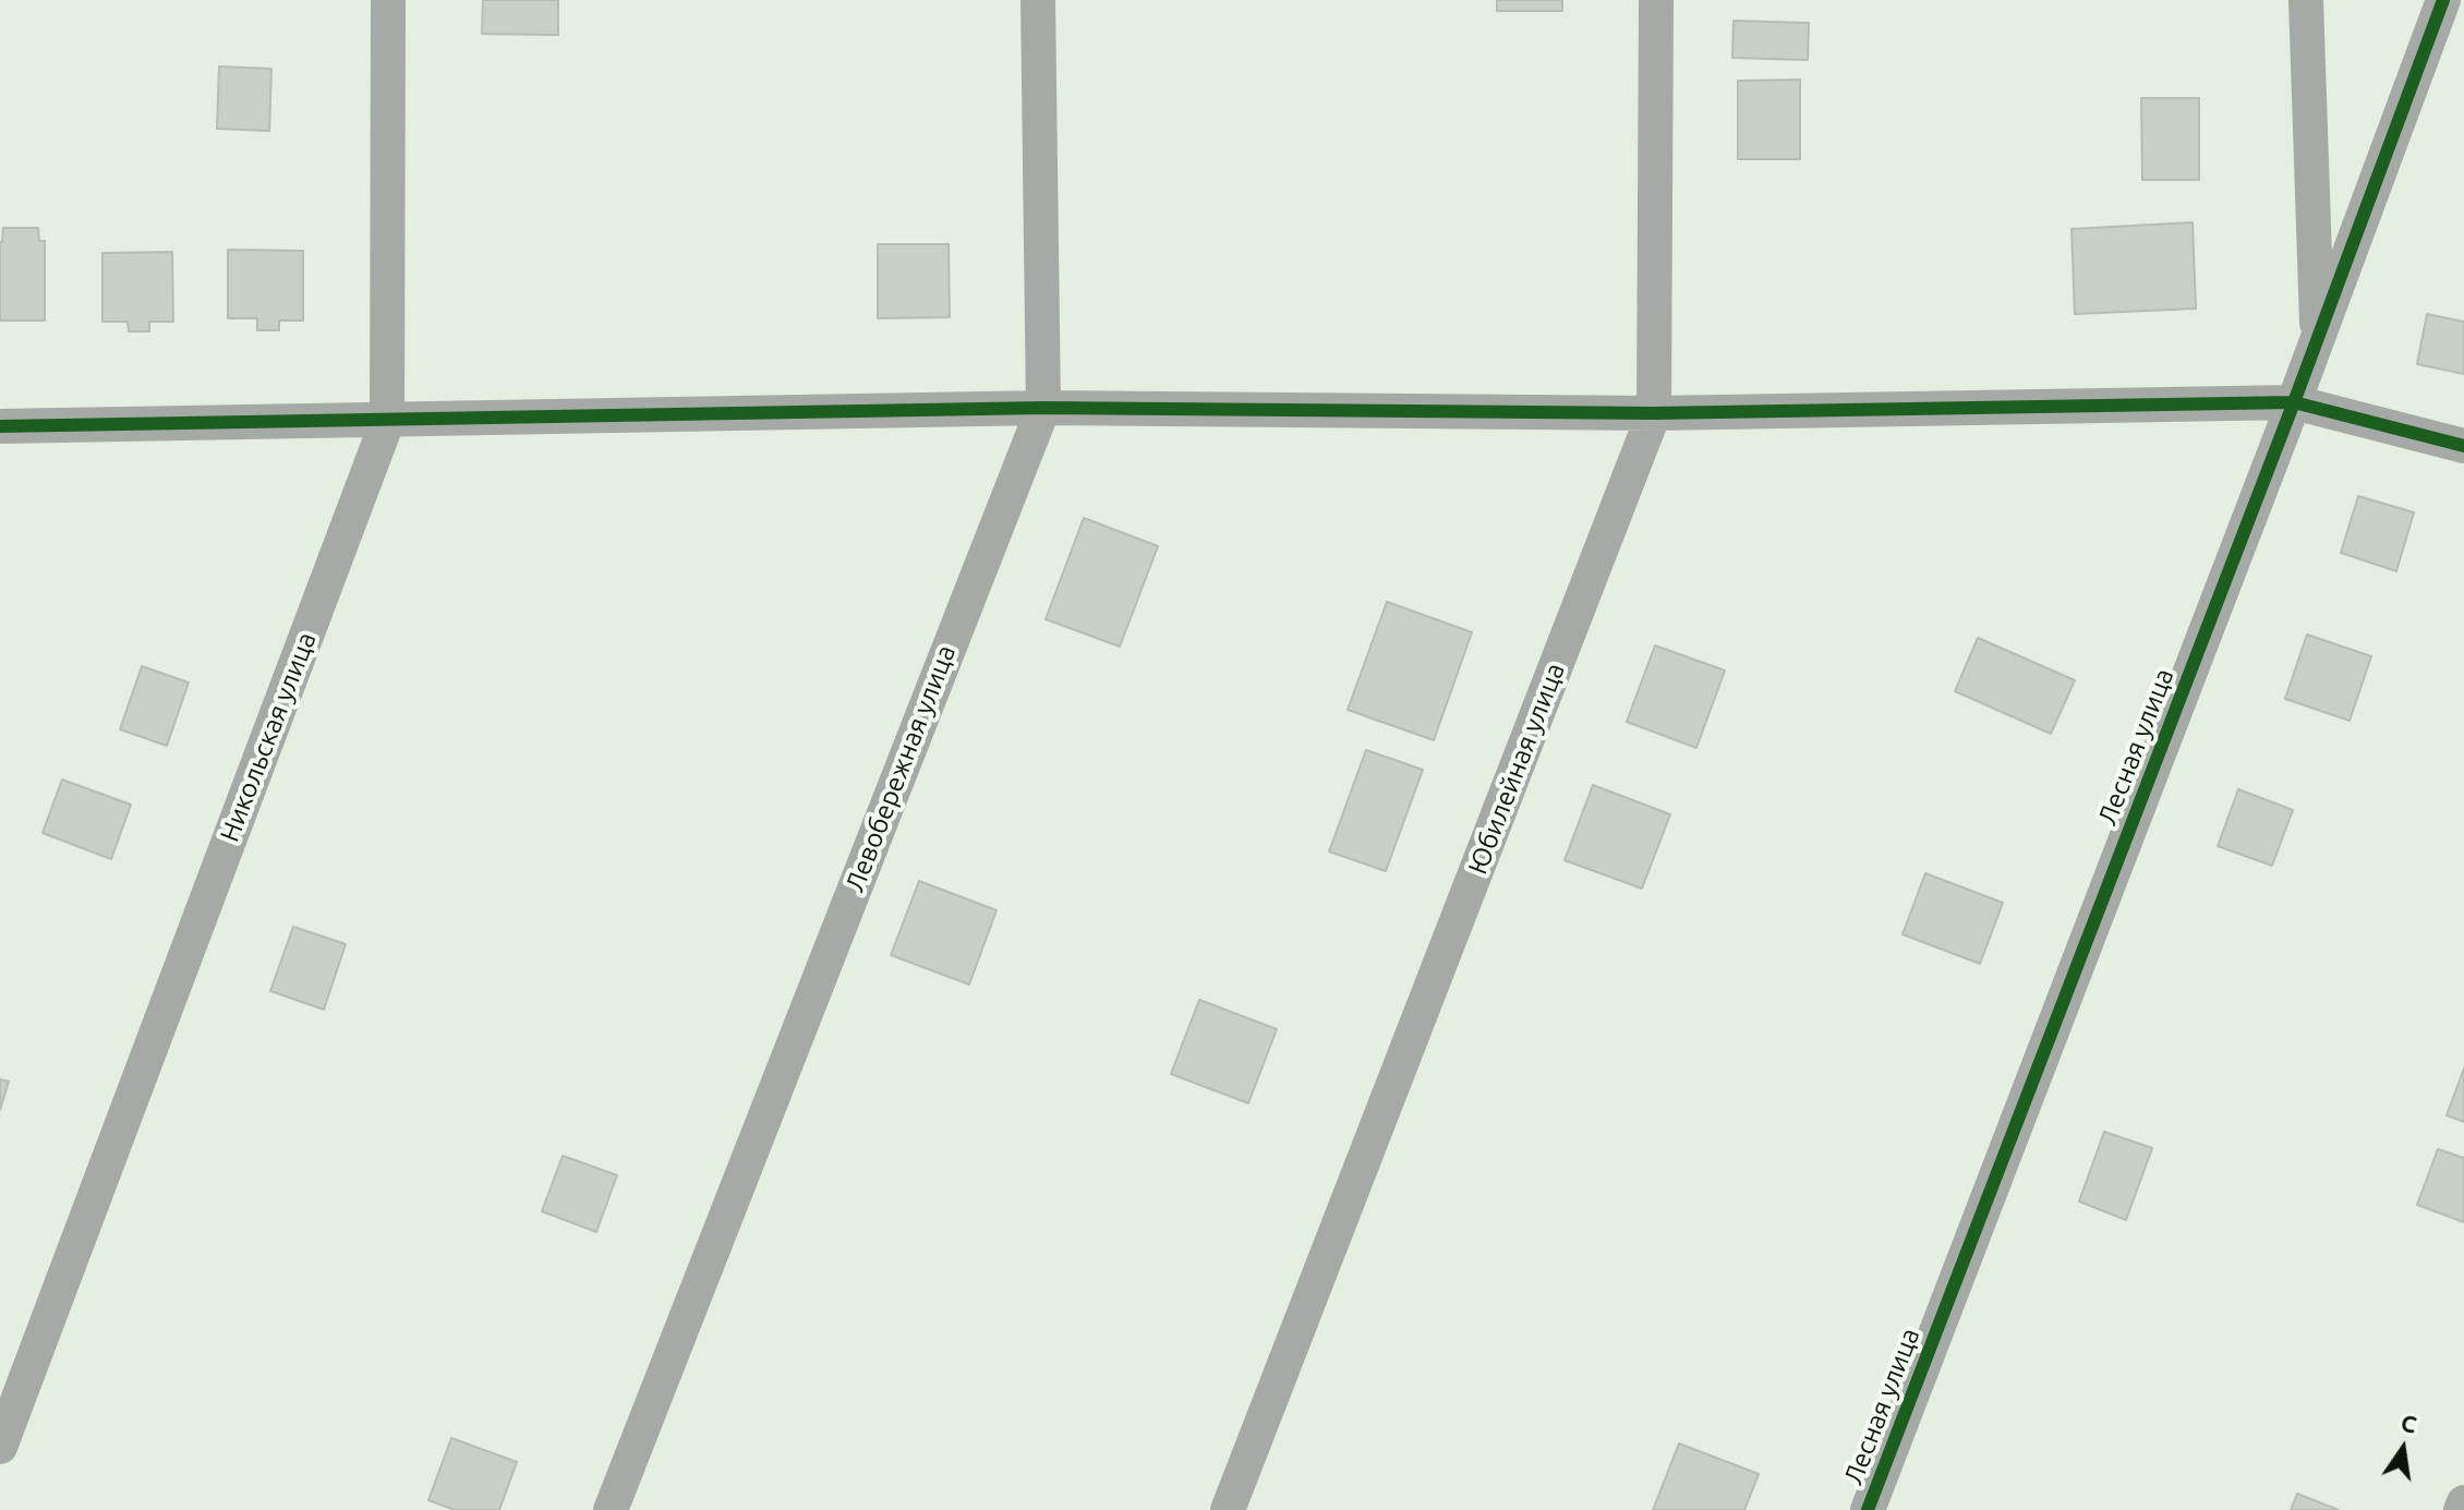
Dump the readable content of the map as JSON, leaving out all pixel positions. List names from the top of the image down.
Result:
{
  "streets": {
    "street": [
      "Никольская улица",
      "Лесная улица",
      "Левобережная улица",
      "Юбилейная улица"
    ]
  },
  "north": "top"
}
